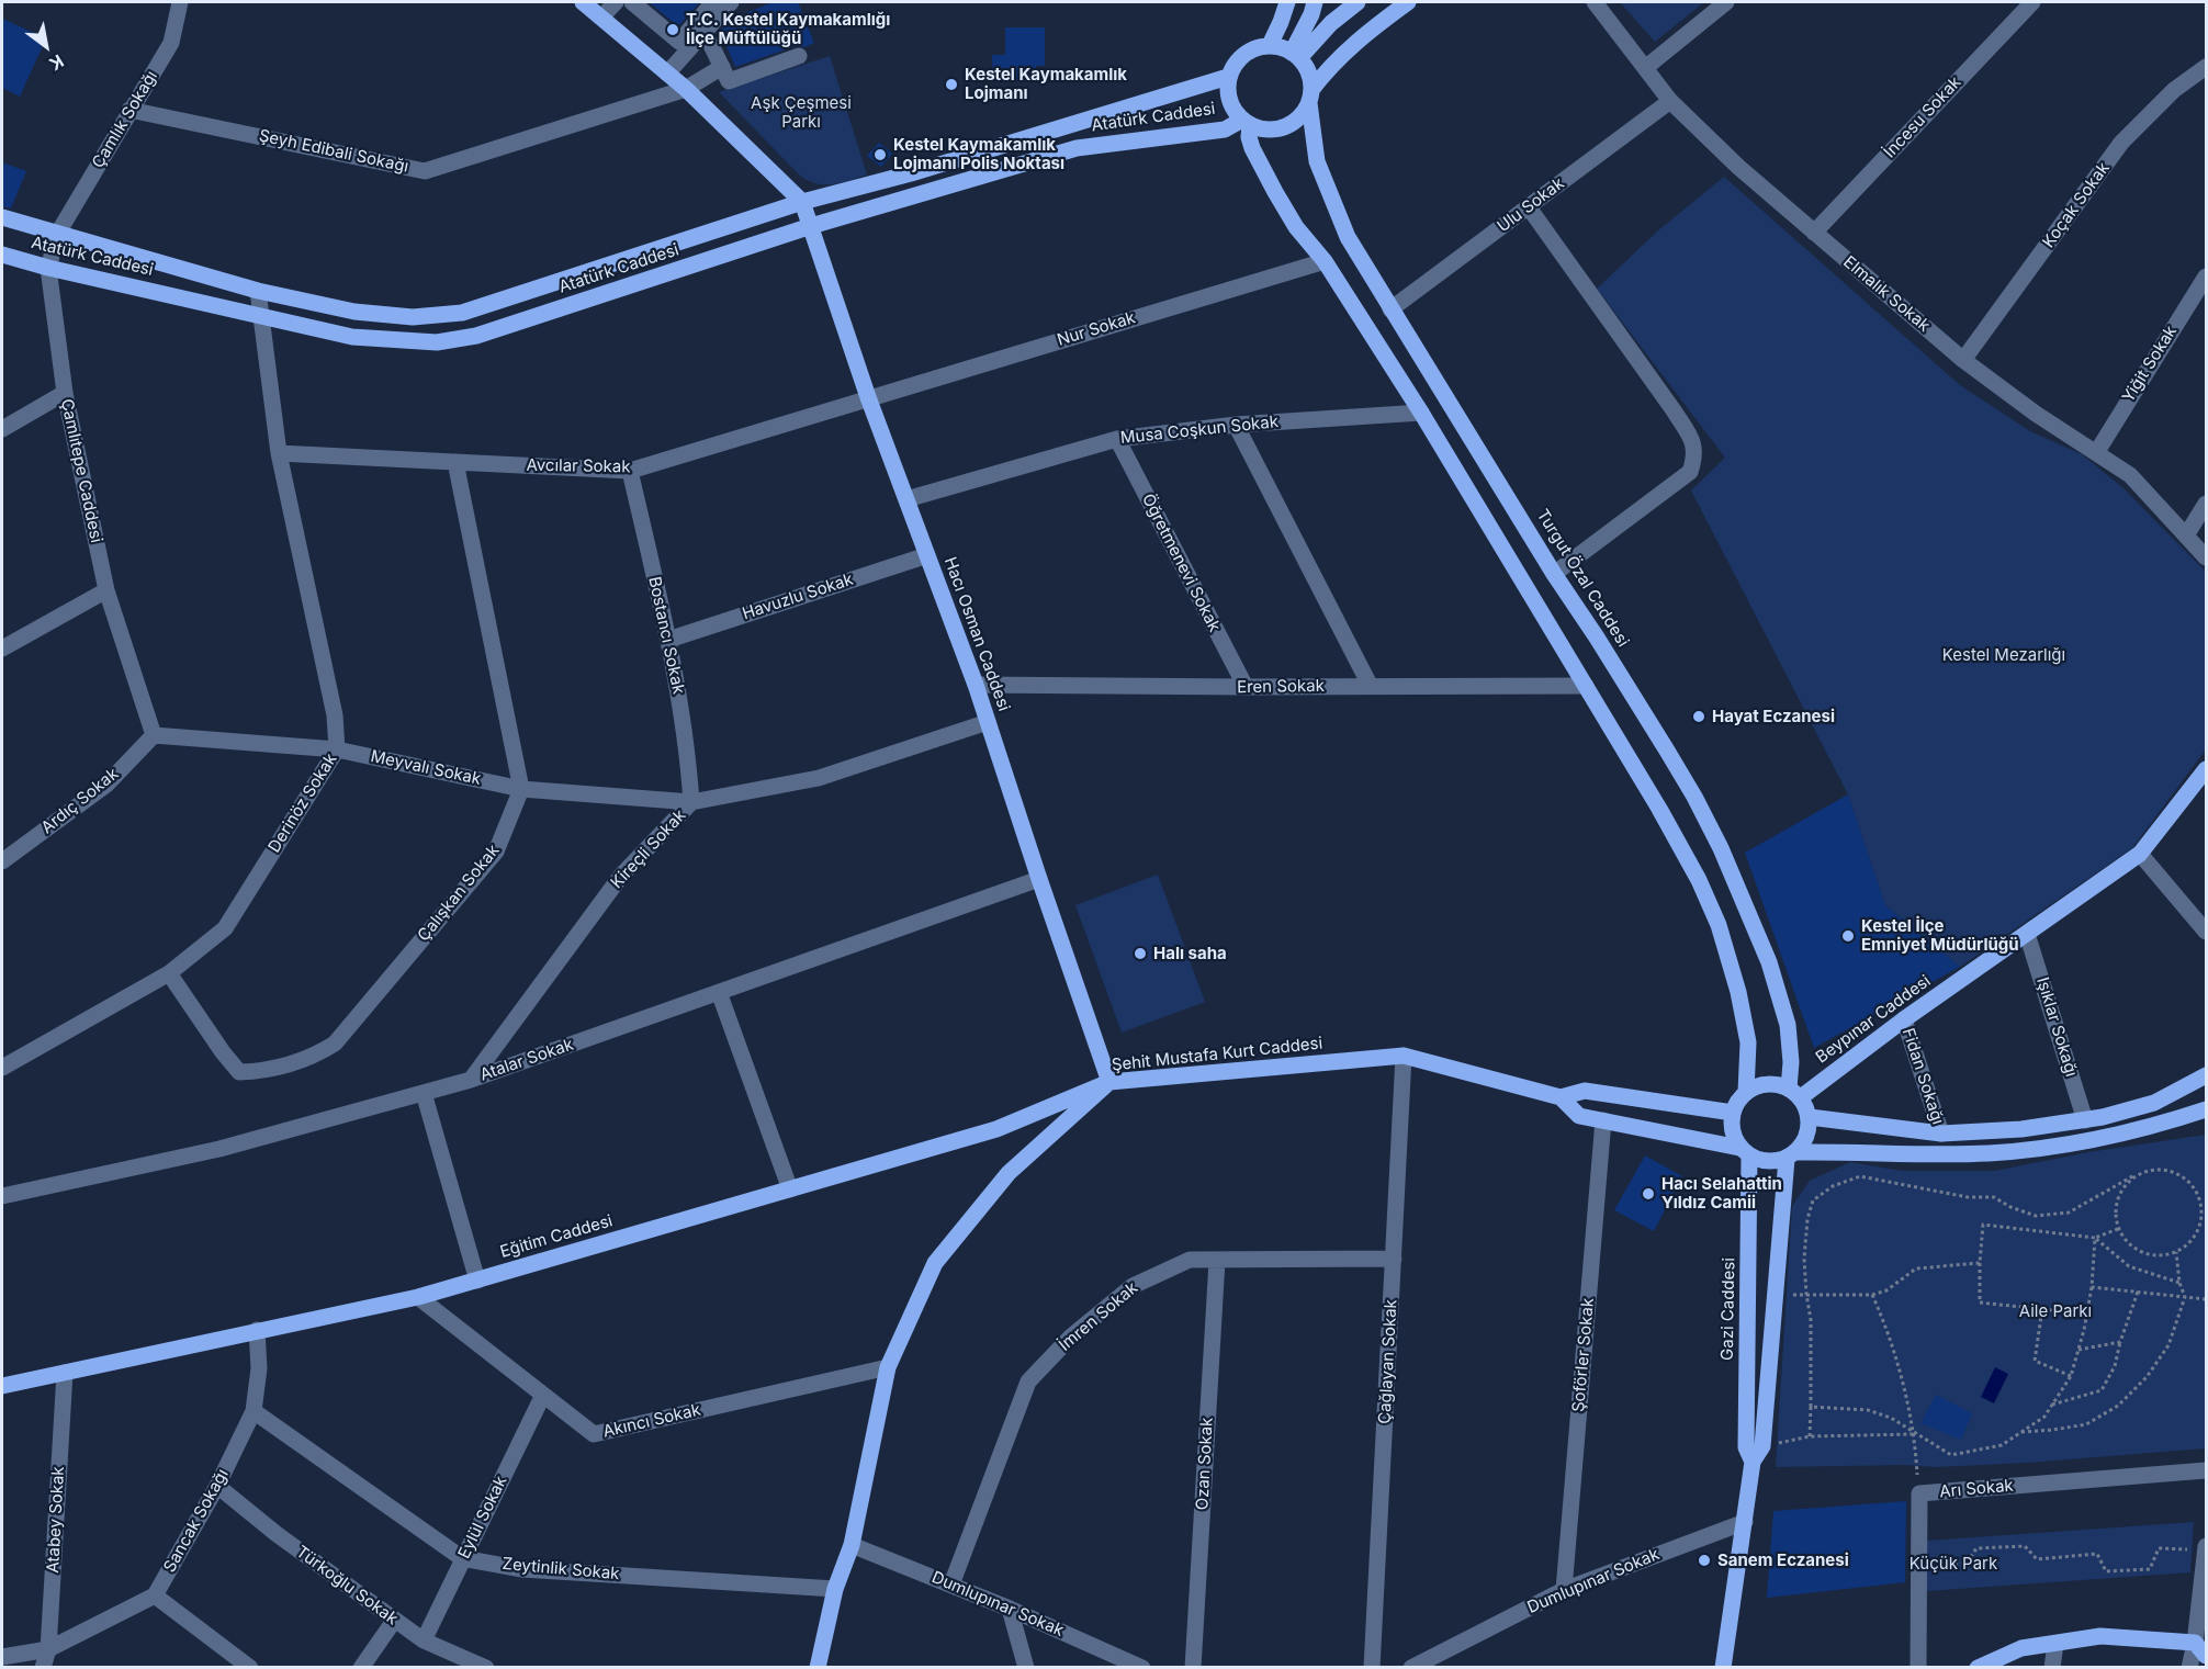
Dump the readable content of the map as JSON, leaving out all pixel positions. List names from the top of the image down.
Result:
{
  "streets": {
    "main road": [
      "Atatürk Caddesi",
      "Turgut Özal Caddesi",
      "Hacı Osman Caddesi",
      "Beypınar Caddesi",
      "Şehit Mustafa Kurt Caddesi",
      "Eğitim Caddesi",
      "Gazi Caddesi"
    ],
    "street": [
      "İncesu Sokak",
      "Çamlık Sokağı",
      "Şeyh Edibali Sokağı",
      "Ulu Sokak",
      "Koçak Sokak",
      "Elmalık Sokak",
      "Nur Sokak",
      "Yiğit Sokak",
      "Musa Coşkun Sokak",
      "Avcılar Sokak",
      "Çamlıtepe Caddesi",
      "Öğretmenevi Sokak",
      "Havuzlu Sokak",
      "Bostancı Sokak",
      "Eren Sokak",
      "Meyvalı Sokak",
      "Ardıç Sokak",
      "Derinöz Sokak",
      "Kireçli Sokak",
      "Çalışkan Sokak",
      "Işıklar Sokağı",
      "Atalar Sokak",
      "Fidan Sokağı",
      "İmren Sokak",
      "Şoförler Sokak",
      "Çağlayan Sokak",
      "Akıncı Sokak",
      "Ozan Sokak",
      "Arı Sokak",
      "Eylül Sokak",
      "Atabey Sokak",
      "Sancak Sokağı",
      "Zeytinlik Sokak",
      "Dumlupınar Sokak",
      "Türkoğlu Sokak"
    ]
  },
  "crossings": [
    ["Atatürk Caddesi", "Çamlık Sokağı"],
    ["Atatürk Caddesi", "Çamlıtepe Caddesi"],
    ["Atatürk Caddesi", "Turgut Özal Caddesi"],
    ["Atatürk Caddesi", "Hacı Osman Caddesi"],
    ["Atatürk Caddesi", "Derinöz Sokak"],
    ["İncesu Sokak", "Elmalık Sokak"],
    ["Çamlık Sokağı", "Şeyh Edibali Sokağı"],
    ["Çamlık Sokağı", "Çamlıtepe Caddesi"],
    ["Ulu Sokak", "Elmalık Sokak"],
    ["Ulu Sokak", "Turgut Özal Caddesi"],
    ["Koçak Sokak", "Elmalık Sokak"],
    ["Elmalık Sokak", "Yiğit Sokak"],
    ["Nur Sokak", "Avcılar Sokak"],
    ["Nur Sokak", "Hacı Osman Caddesi"],
    ["Musa Coşkun Sokak", "Öğretmenevi Sokak"],
    ["Musa Coşkun Sokak", "Hacı Osman Caddesi"],
    ["Avcılar Sokak", "Hacı Osman Caddesi"],
    ["Avcılar Sokak", "Bostancı Sokak"],
    ["Avcılar Sokak", "Derinöz Sokak"],
    ["Öğretmenevi Sokak", "Eren Sokak"],
    ["Turgut Özal Caddesi", "Beypınar Caddesi"],
    ["Turgut Özal Caddesi", "Şehit Mustafa Kurt Caddesi"],
    ["Turgut Özal Caddesi", "Gazi Caddesi"],
    ["Havuzlu Sokak", "Hacı Osman Caddesi"],
    ["Havuzlu Sokak", "Bostancı Sokak"],
    ["Hacı Osman Caddesi", "Eren Sokak"],
    ["Hacı Osman Caddesi", "Kireçli Sokak"],
    ["Hacı Osman Caddesi", "Şehit Mustafa Kurt Caddesi"],
    ["Hacı Osman Caddesi", "Atalar Sokak"],
    ["Hacı Osman Caddesi", "Eğitim Caddesi"],
    ["Bostancı Sokak", "Meyvalı Sokak"],
    ["Bostancı Sokak", "Kireçli Sokak"],
    ["Meyvalı Sokak", "Ardıç Sokak"],
    ["Meyvalı Sokak", "Derinöz Sokak"],
    ["Meyvalı Sokak", "Kireçli Sokak"],
    ["Meyvalı Sokak", "Çalışkan Sokak"],
    ["Derinöz Sokak", "Çalışkan Sokak"],
    ["Kireçli Sokak", "Atalar Sokak"],
    ["Beypınar Caddesi", "Işıklar Sokağı"],
    ["Beypınar Caddesi", "Şehit Mustafa Kurt Caddesi"],
    ["Beypınar Caddesi", "Fidan Sokağı"],
    ["Beypınar Caddesi", "Gazi Caddesi"],
    ["Şehit Mustafa Kurt Caddesi", "Eğitim Caddesi"],
    ["Şehit Mustafa Kurt Caddesi", "Gazi Caddesi"],
    ["Şehit Mustafa Kurt Caddesi", "Şoförler Sokak"],
    ["Şehit Mustafa Kurt Caddesi", "Çağlayan Sokak"],
    ["Şehit Mustafa Kurt Caddesi", "Akıncı Sokak"],
    ["Şehit Mustafa Kurt Caddesi", "Zeytinlik Sokak"],
    ["Şehit Mustafa Kurt Caddesi", "Dumlupınar Sokak"],
    ["Eğitim Caddesi", "Akıncı Sokak"],
    ["Eğitim Caddesi", "Atabey Sokak"],
    ["Eğitim Caddesi", "Sancak Sokağı"],
    ["Gazi Caddesi", "Dumlupınar Sokak"],
    ["İmren Sokak", "Çağlayan Sokak"],
    ["İmren Sokak", "Ozan Sokak"],
    ["İmren Sokak", "Dumlupınar Sokak"],
    ["Şoförler Sokak", "Dumlupınar Sokak"],
    ["Akıncı Sokak", "Eylül Sokak"],
    ["Eylül Sokak", "Zeytinlik Sokak"],
    ["Eylül Sokak", "Türkoğlu Sokak"],
    ["Sancak Sokağı", "Zeytinlik Sokak"],
    ["Sancak Sokağı", "Türkoğlu Sokak"]
  ],
  "parks": [
    "Aşk Çeşmesi Parkı",
    "Kestel Mezarlığı",
    "Aile Parkı",
    "Küçük Park"
  ],
  "places": [
    "T.C. Kestel Kaymakamlığı İlçe Müftülüğü",
    "Kestel Kaymakamlık Lojmanı",
    "Kestel Kaymakamlık Lojmanı Polis Noktası",
    "Hayat Eczanesi",
    "Kestel İlçe Emniyet Müdürlüğü",
    "Halı saha",
    "Hacı Selahattin Yıldız Camii",
    "Sanem Eczanesi"
  ],
  "north": "bottom right"
}
